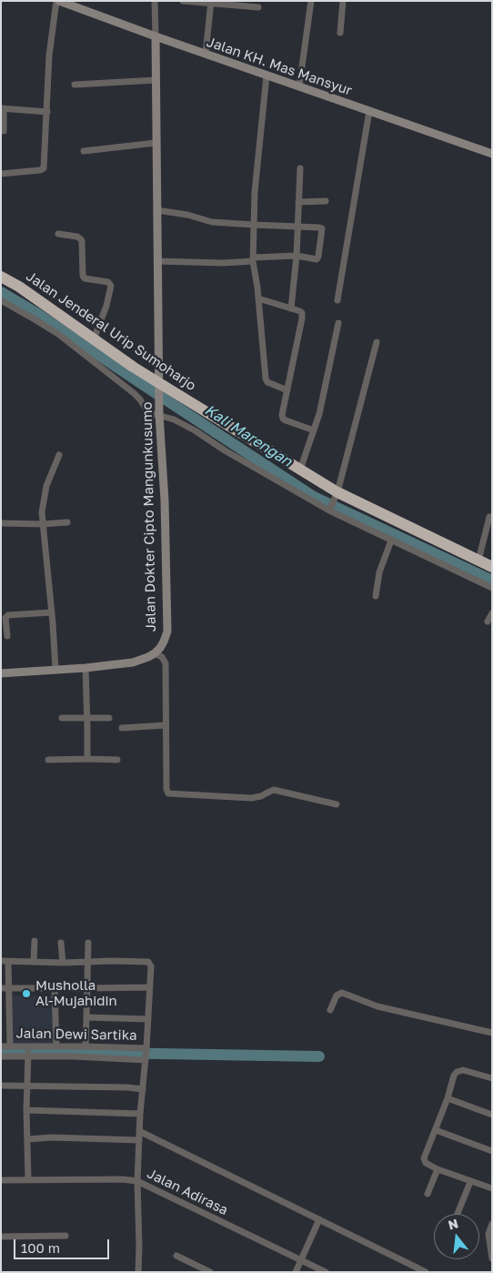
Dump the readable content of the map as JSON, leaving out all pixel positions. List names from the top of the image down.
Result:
{
  "streets": {
    "highway": ["Jalan Jenderal Urip Sumoharjo"],
    "street": [
      "Jalan KH. Mas Mansyur",
      "Jalan Dokter Cipto Mangunkusumo",
      "Jalan Dewi Sartika",
      "Jalan Adirasa"
    ]
  },
  "crossings": [
    ["Jalan KH. Mas Mansyur", "Jalan Dokter Cipto Mangunkusumo"],
    ["Jalan Jenderal Urip Sumoharjo", "Jalan Dokter Cipto Mangunkusumo"]
  ],
  "water": ["Kali Marengan"],
  "places": ["Musholla Al-Mujahidin"],
  "scale_bar": "100 m",
  "north": "top"
}
